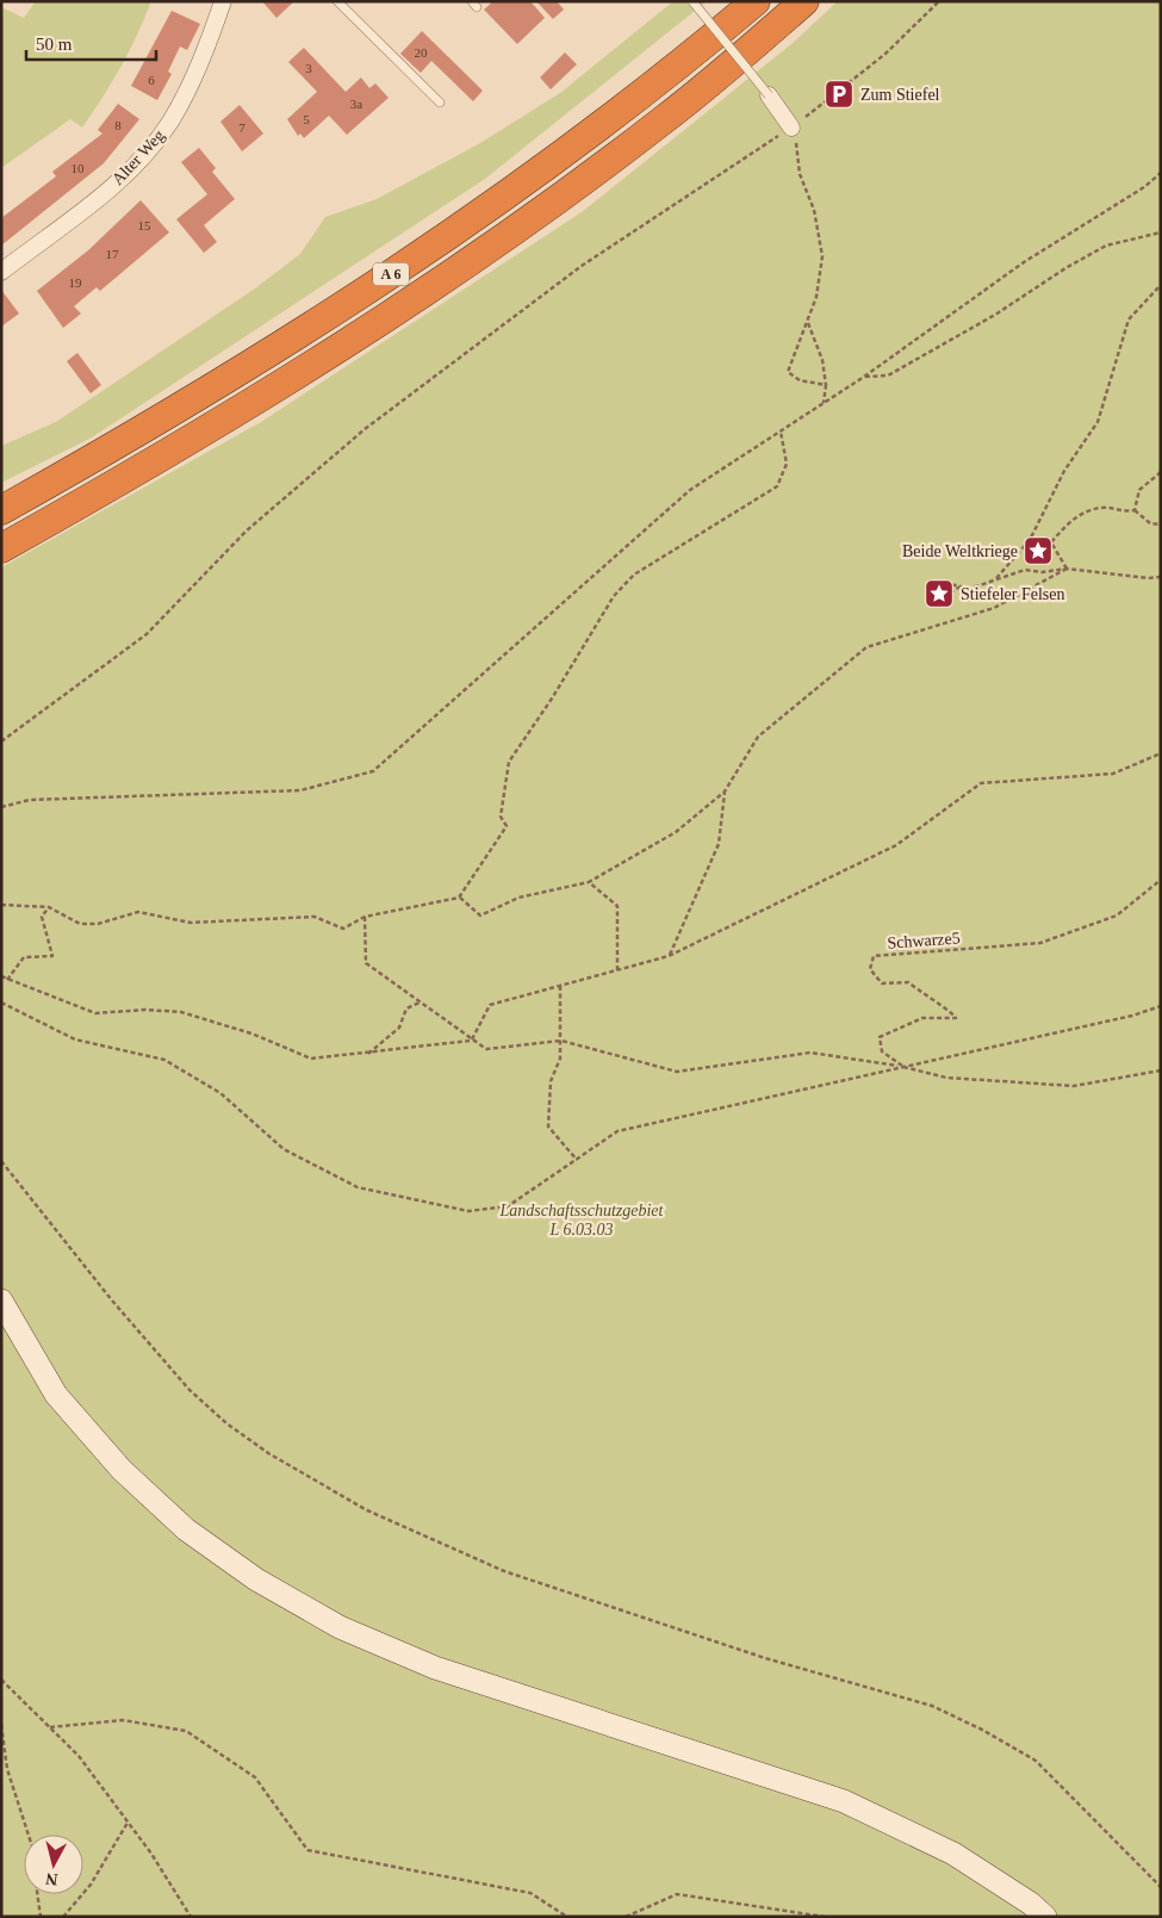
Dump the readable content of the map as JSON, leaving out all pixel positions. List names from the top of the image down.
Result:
{
  "streets": {
    "highway": ["A 6"],
    "street": ["Alter Weg"],
    "path": ["Schwarze5"]
  },
  "parks": ["Landschaftsschutzgebiet L 6.03.03"],
  "places": {
    "parking": ["Zum Stiefel"],
    "place": ["Beide Weltkriege", "Stiefeler Felsen"]
  },
  "house_numbers": [
    "20",
    "3",
    "6",
    "3a",
    "5",
    "8",
    "7",
    "10",
    "15",
    "17",
    "19"
  ],
  "scale_bar": "50 m",
  "north": "bottom"
}
